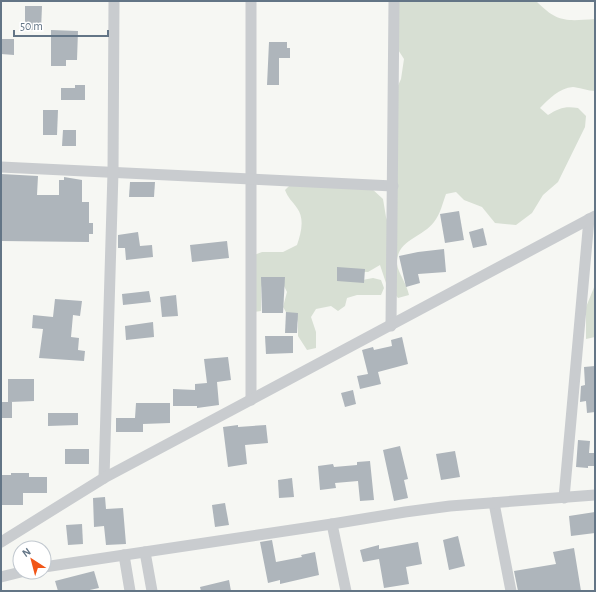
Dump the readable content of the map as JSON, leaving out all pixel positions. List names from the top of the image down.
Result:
{
  "scale_bar": "50 m",
  "north": "top left"
}
